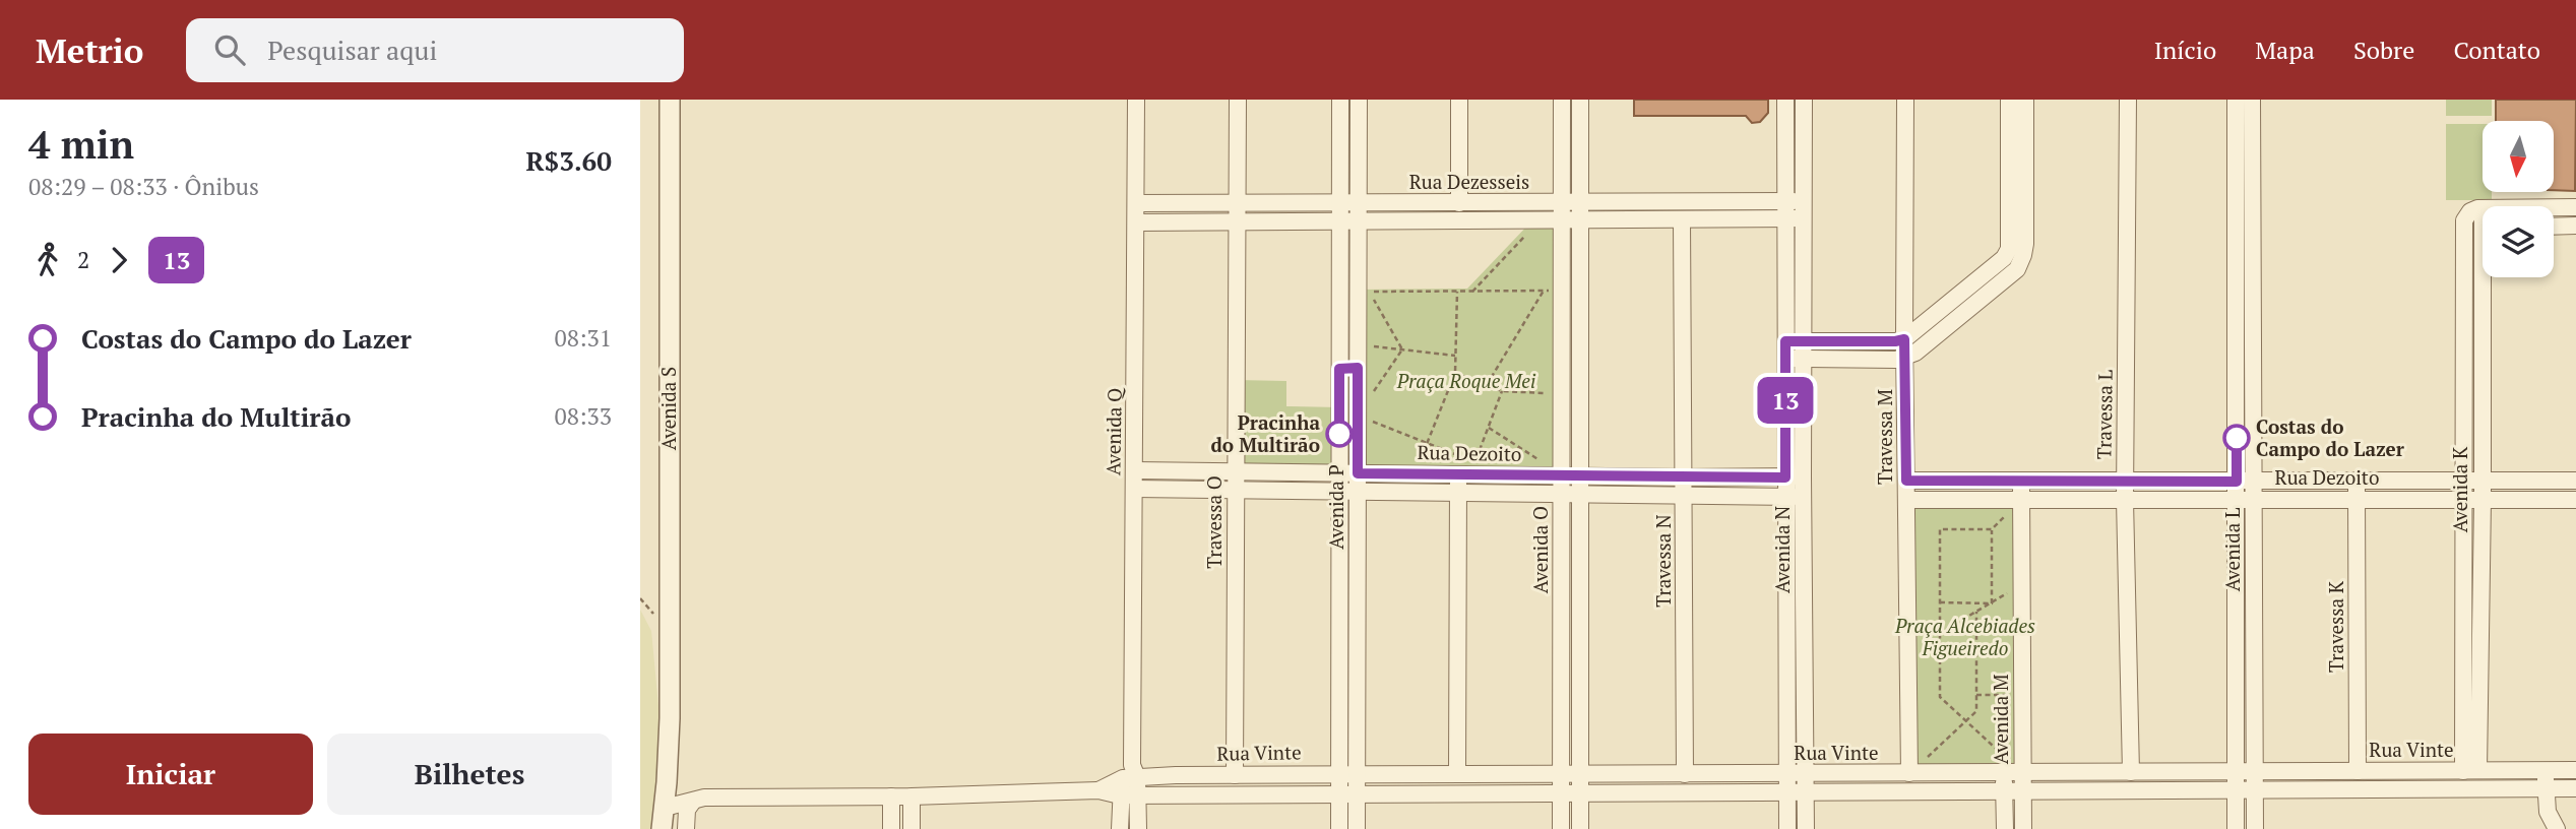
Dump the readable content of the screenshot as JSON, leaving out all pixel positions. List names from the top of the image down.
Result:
{
  "streets": {
    "street": [
      "Rua Dezesseis",
      "Avenida S",
      "Travessa L",
      "Avenida Q",
      "Travessa M",
      "Rua Dezoito",
      "Avenida K",
      "Avenida P",
      "Travessa O",
      "Avenida O",
      "Avenida N",
      "Avenida L",
      "Travessa N",
      "Travessa K",
      "Avenida M",
      "Rua Vinte"
    ]
  },
  "crossings": [
    ["Rua Dezesseis", "Avenida Q"],
    ["Rua Dezesseis", "Avenida P"],
    ["Rua Dezesseis", "Travessa O"],
    ["Rua Dezesseis", "Avenida O"],
    ["Rua Dezesseis", "Avenida N"],
    ["Rua Dezesseis", "Travessa N"],
    ["Avenida S", "Rua Vinte"],
    ["Travessa L", "Rua Dezoito"],
    ["Travessa L", "Rua Vinte"],
    ["Avenida Q", "Rua Dezoito"],
    ["Avenida Q", "Rua Vinte"],
    ["Travessa M", "Rua Dezoito"],
    ["Travessa M", "Rua Vinte"],
    ["Rua Dezoito", "Avenida K"],
    ["Rua Dezoito", "Avenida P"],
    ["Rua Dezoito", "Travessa O"],
    ["Rua Dezoito", "Avenida O"],
    ["Rua Dezoito", "Avenida N"],
    ["Rua Dezoito", "Avenida L"],
    ["Rua Dezoito", "Travessa N"],
    ["Rua Dezoito", "Travessa K"],
    ["Rua Dezoito", "Avenida M"],
    ["Avenida K", "Rua Vinte"],
    ["Avenida P", "Rua Vinte"],
    ["Travessa O", "Rua Vinte"],
    ["Avenida O", "Rua Vinte"],
    ["Avenida N", "Rua Vinte"],
    ["Avenida L", "Rua Vinte"],
    ["Travessa N", "Rua Vinte"],
    ["Travessa K", "Rua Vinte"],
    ["Avenida M", "Rua Vinte"]
  ],
  "parks": ["Praça Roque Mei", "Praça Alcebiades Figueiredo"],
  "places": ["Pracinha do Multirão", "Costas do Campo do Lazer"],
  "lines": ["bus line 13"],
  "north": "bottom",
  "page": {
    "header": "Metrio",
    "search": "Pesquisar aqui",
    "nav": [
      "Início",
      "Mapa",
      "Sobre",
      "Contato"
    ],
    "heading": ["4 min", "08:29 – 08:33 · Ônibus", "R$3.60"],
    "on_map": "13",
    "legs": ["2", "13"],
    "list": [
      {
        "name": "Costas do Campo do Lazer",
        "value": "08:31"
      },
      {
        "name": "Pracinha do Multirão",
        "value": "08:33"
      }
    ],
    "buttons": ["Iniciar", "Bilhetes"]
  }
}
